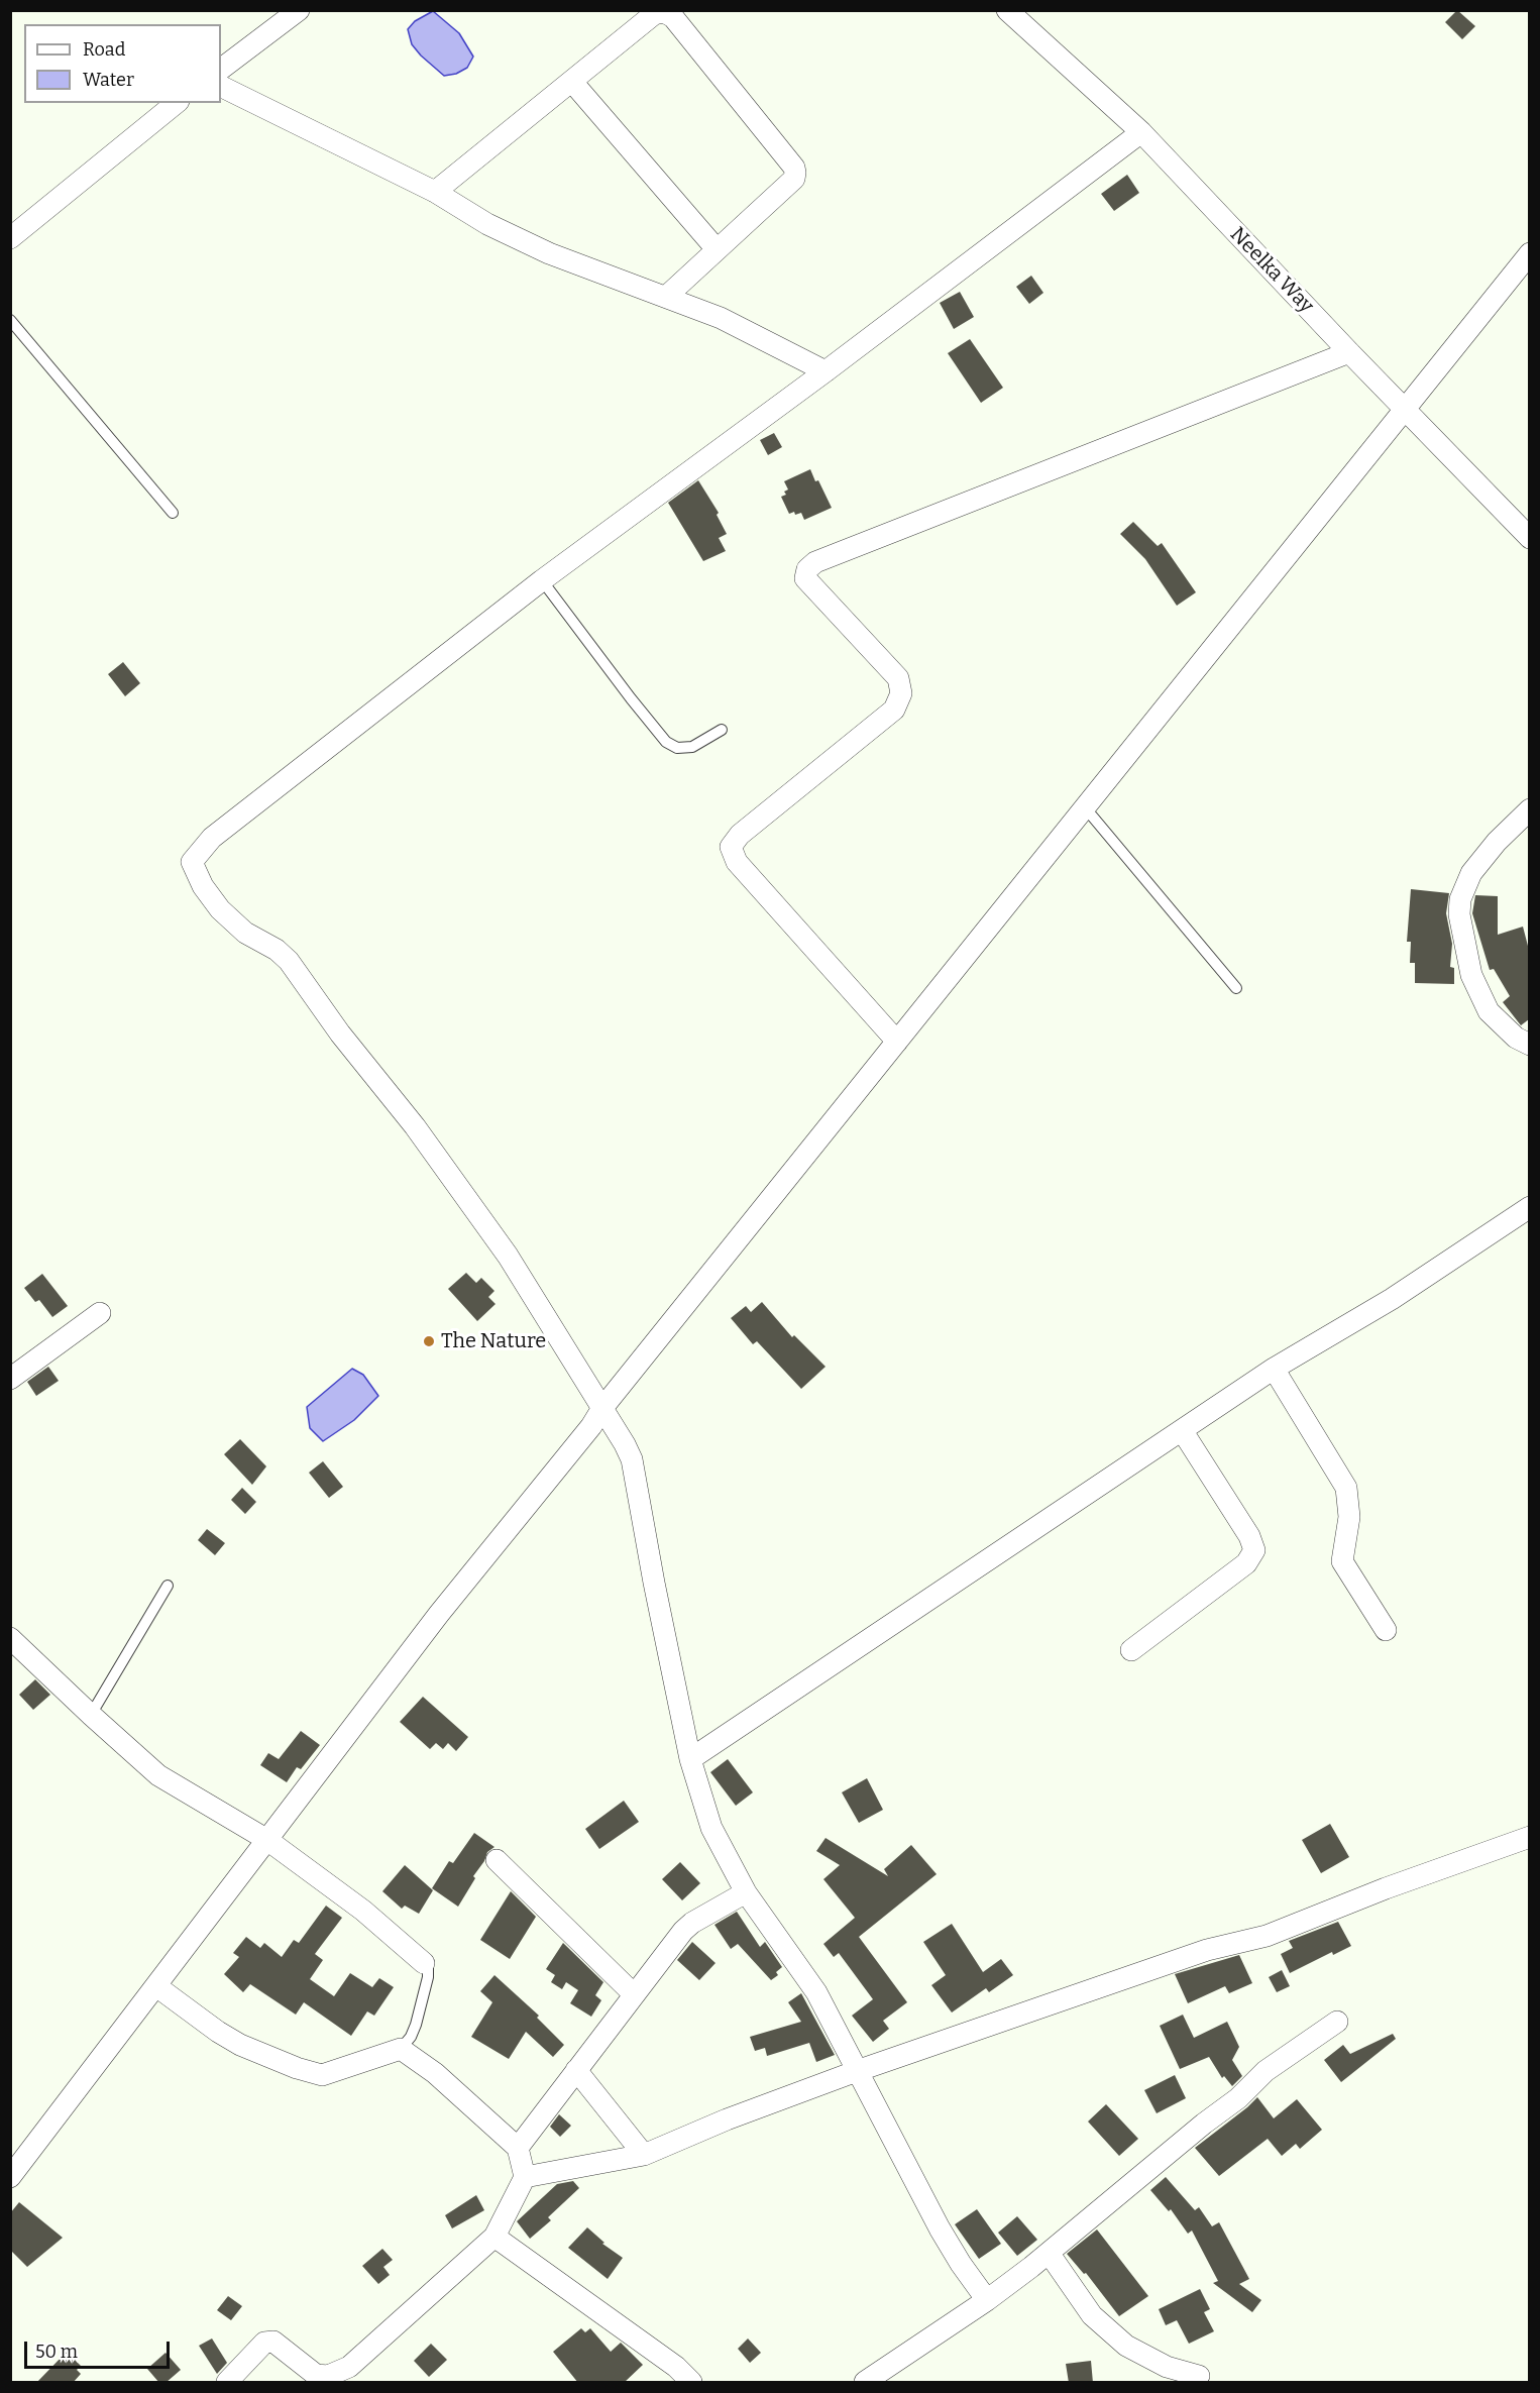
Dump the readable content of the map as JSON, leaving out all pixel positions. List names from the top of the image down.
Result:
{
  "streets": {
    "street": ["Neelka Way"]
  },
  "places": ["The Nature"],
  "legend": ["Road", "Water"],
  "scale_bar": "50 m"
}
